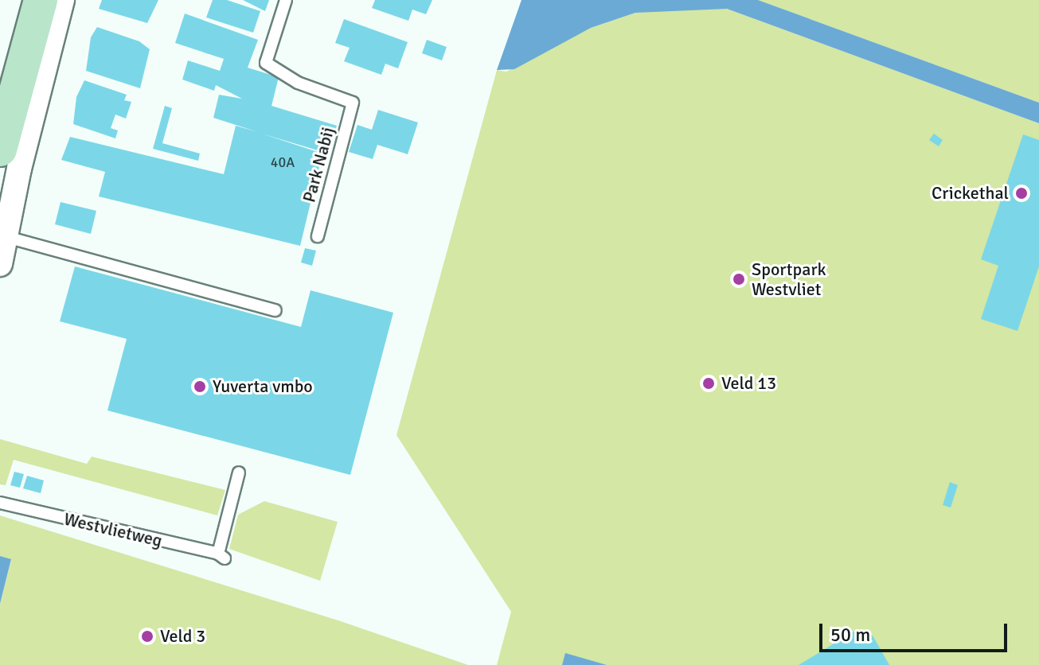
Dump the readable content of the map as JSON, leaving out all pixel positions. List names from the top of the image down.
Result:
{
  "streets": {
    "lane": ["Park Nabij", "Westvlietweg"]
  },
  "places": [
    "Crickethal",
    "Sportpark Westvliet",
    "Veld 13",
    "Yuverta vmbo",
    "Veld 3"
  ],
  "house_numbers": ["40A"],
  "scale_bar": "50 m"
}
